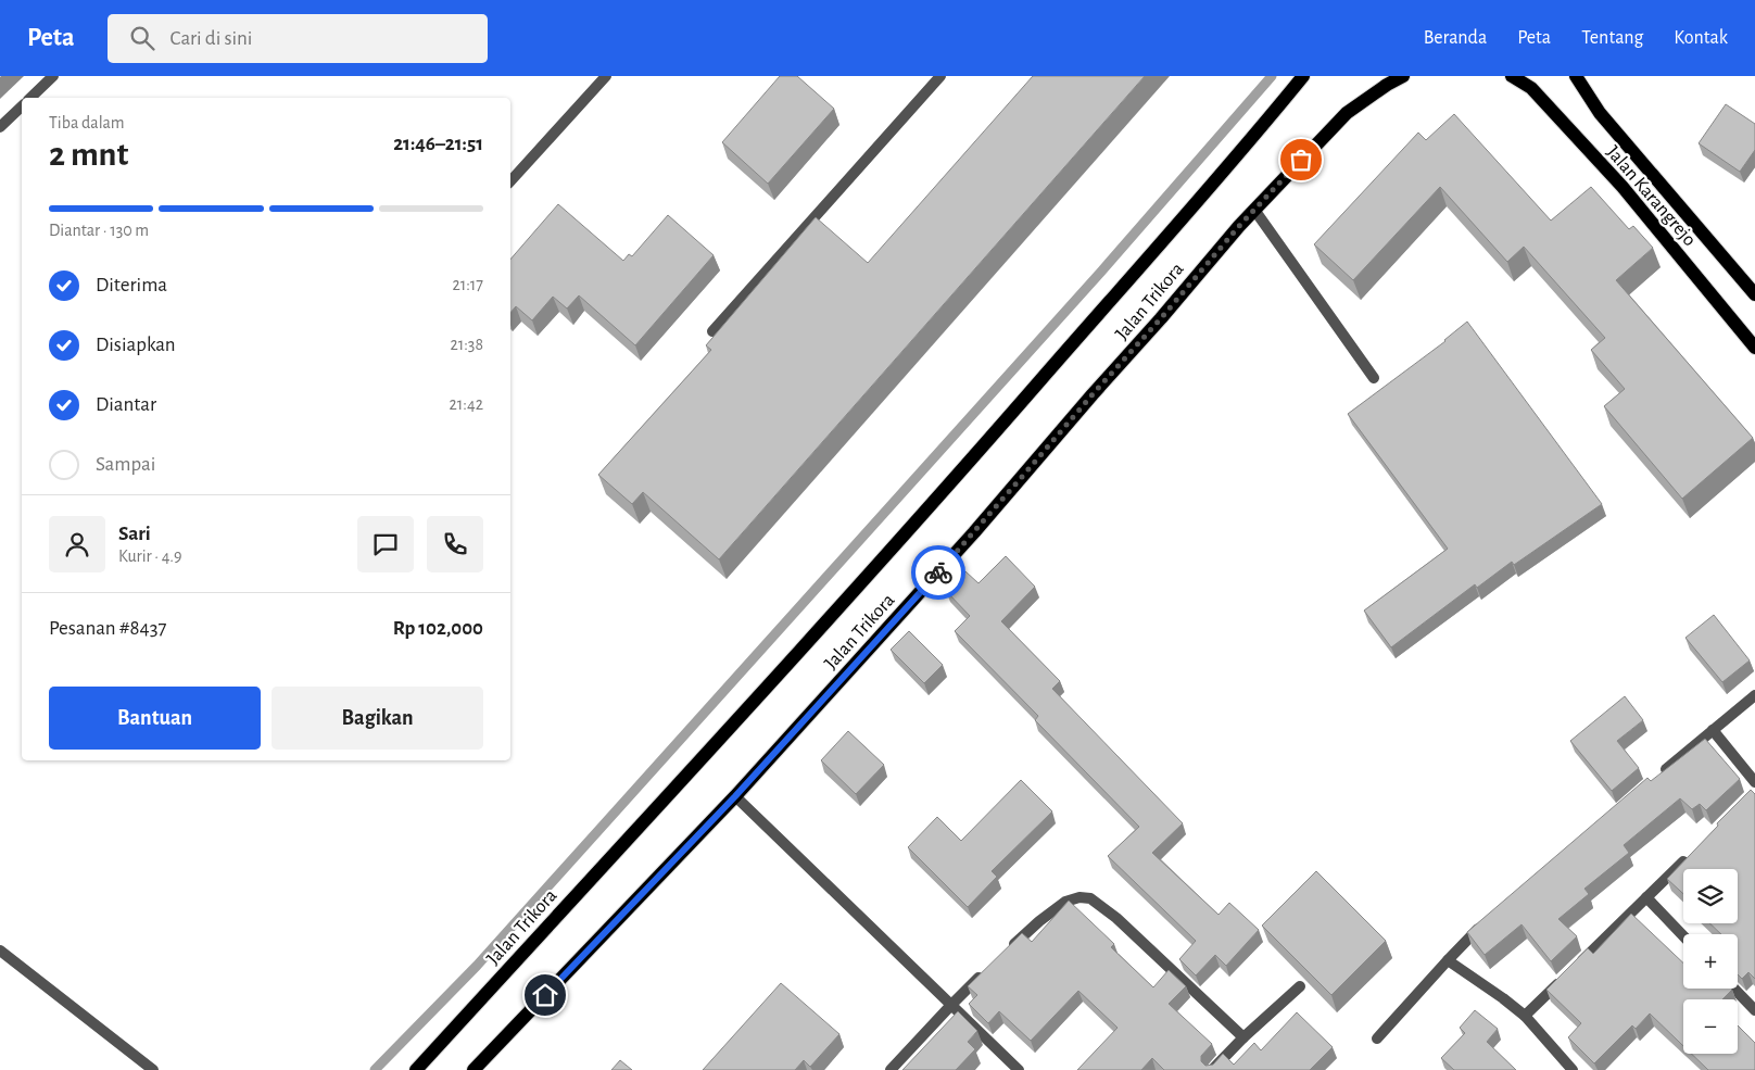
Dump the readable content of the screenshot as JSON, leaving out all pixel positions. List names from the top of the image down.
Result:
{
  "streets": {
    "main road": ["Jalan Karangrejo", "Jalan Trikora"]
  },
  "page": {
    "header": "Peta",
    "search": "Cari di sini",
    "nav": [
      "Beranda",
      "Peta",
      "Tentang",
      "Kontak"
    ],
    "heading": ["2 mnt", "Tiba dalam", "21:46–21:51"],
    "panel": [
      "Sari",
      "Kurir · 4.9",
      "Pesanan #8437",
      "Rp 102,000"
    ],
    "bar": "Diantar · 130 m",
    "list": [
      ["Diterima", "21:17"],
      ["Disiapkan", "21:38"],
      ["Diantar", "21:42"],
      "Sampai"
    ],
    "buttons": ["Bantuan", "Bagikan"],
    "map_buttons": ["+", "−"]
  }
}
